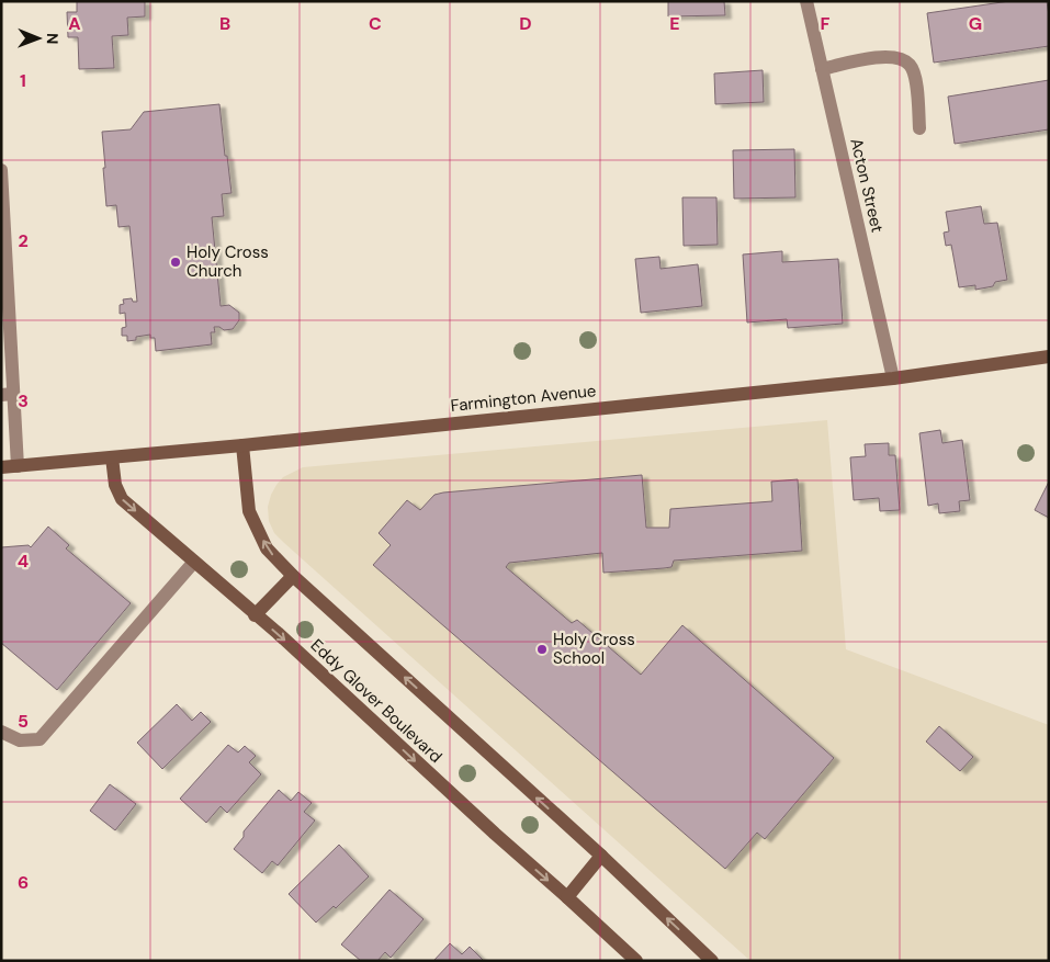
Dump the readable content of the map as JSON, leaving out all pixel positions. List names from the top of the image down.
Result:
{
  "streets": {
    "street": ["Acton Street", "Farmington Avenue", "Eddy Glover Boulevard"]
  },
  "crossings": [
    ["Acton Street", "Farmington Avenue"],
    ["Farmington Avenue", "Eddy Glover Boulevard"]
  ],
  "places": ["Holy Cross Church", "Holy Cross School"],
  "north": "right",
  "grid": {
    "columns": [
      "A",
      "B",
      "C",
      "D",
      "E",
      "F",
      "G"
    ],
    "rows": [
      "1",
      "2",
      "3",
      "4",
      "5",
      "6"
    ]
  }
}
